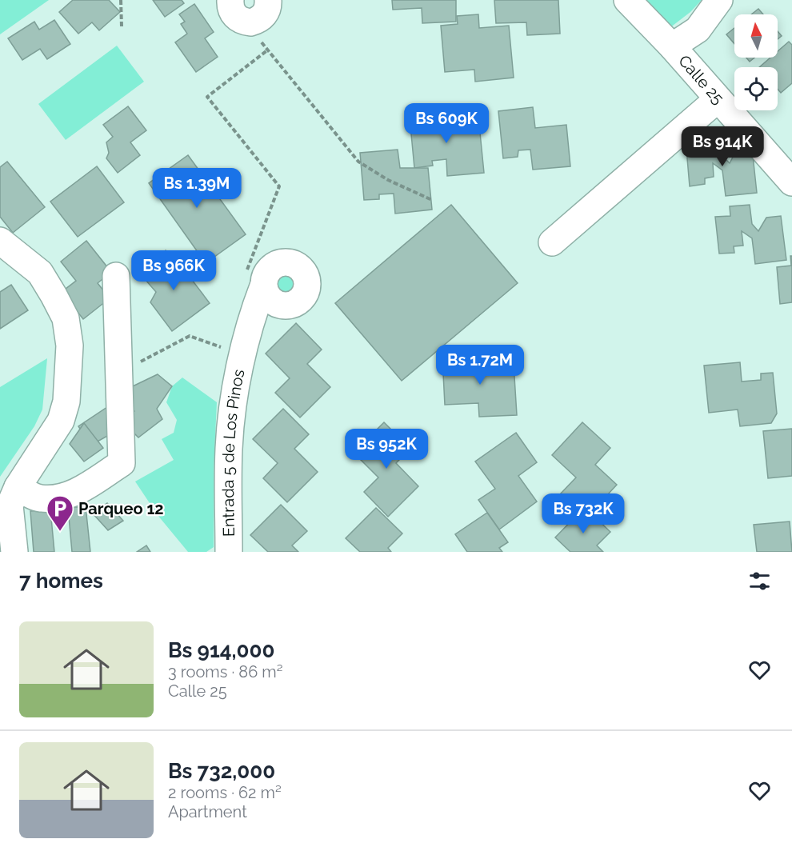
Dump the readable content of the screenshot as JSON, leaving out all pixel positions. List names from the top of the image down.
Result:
{
  "streets": {
    "street": ["Calle 25", "Entrada 5 de Los Pinos"]
  },
  "places": {
    "parking": ["Parqueo 12"]
  },
  "north": "top",
  "page": {
    "price": [
      "Bs 609K",
      "Bs 914K",
      "Bs 1.39M",
      "Bs 966K",
      "Bs 1.72M",
      "Bs 952K",
      "Bs 732K"
    ],
    "heading": "7 homes",
    "list": [
      {
        "name": "Bs 914,000",
        "note": "3 rooms · 86 m² · Calle 25"
      },
      {
        "name": "Bs 732,000",
        "note": "2 rooms · 62 m² · Apartment"
      }
    ]
  }
}
